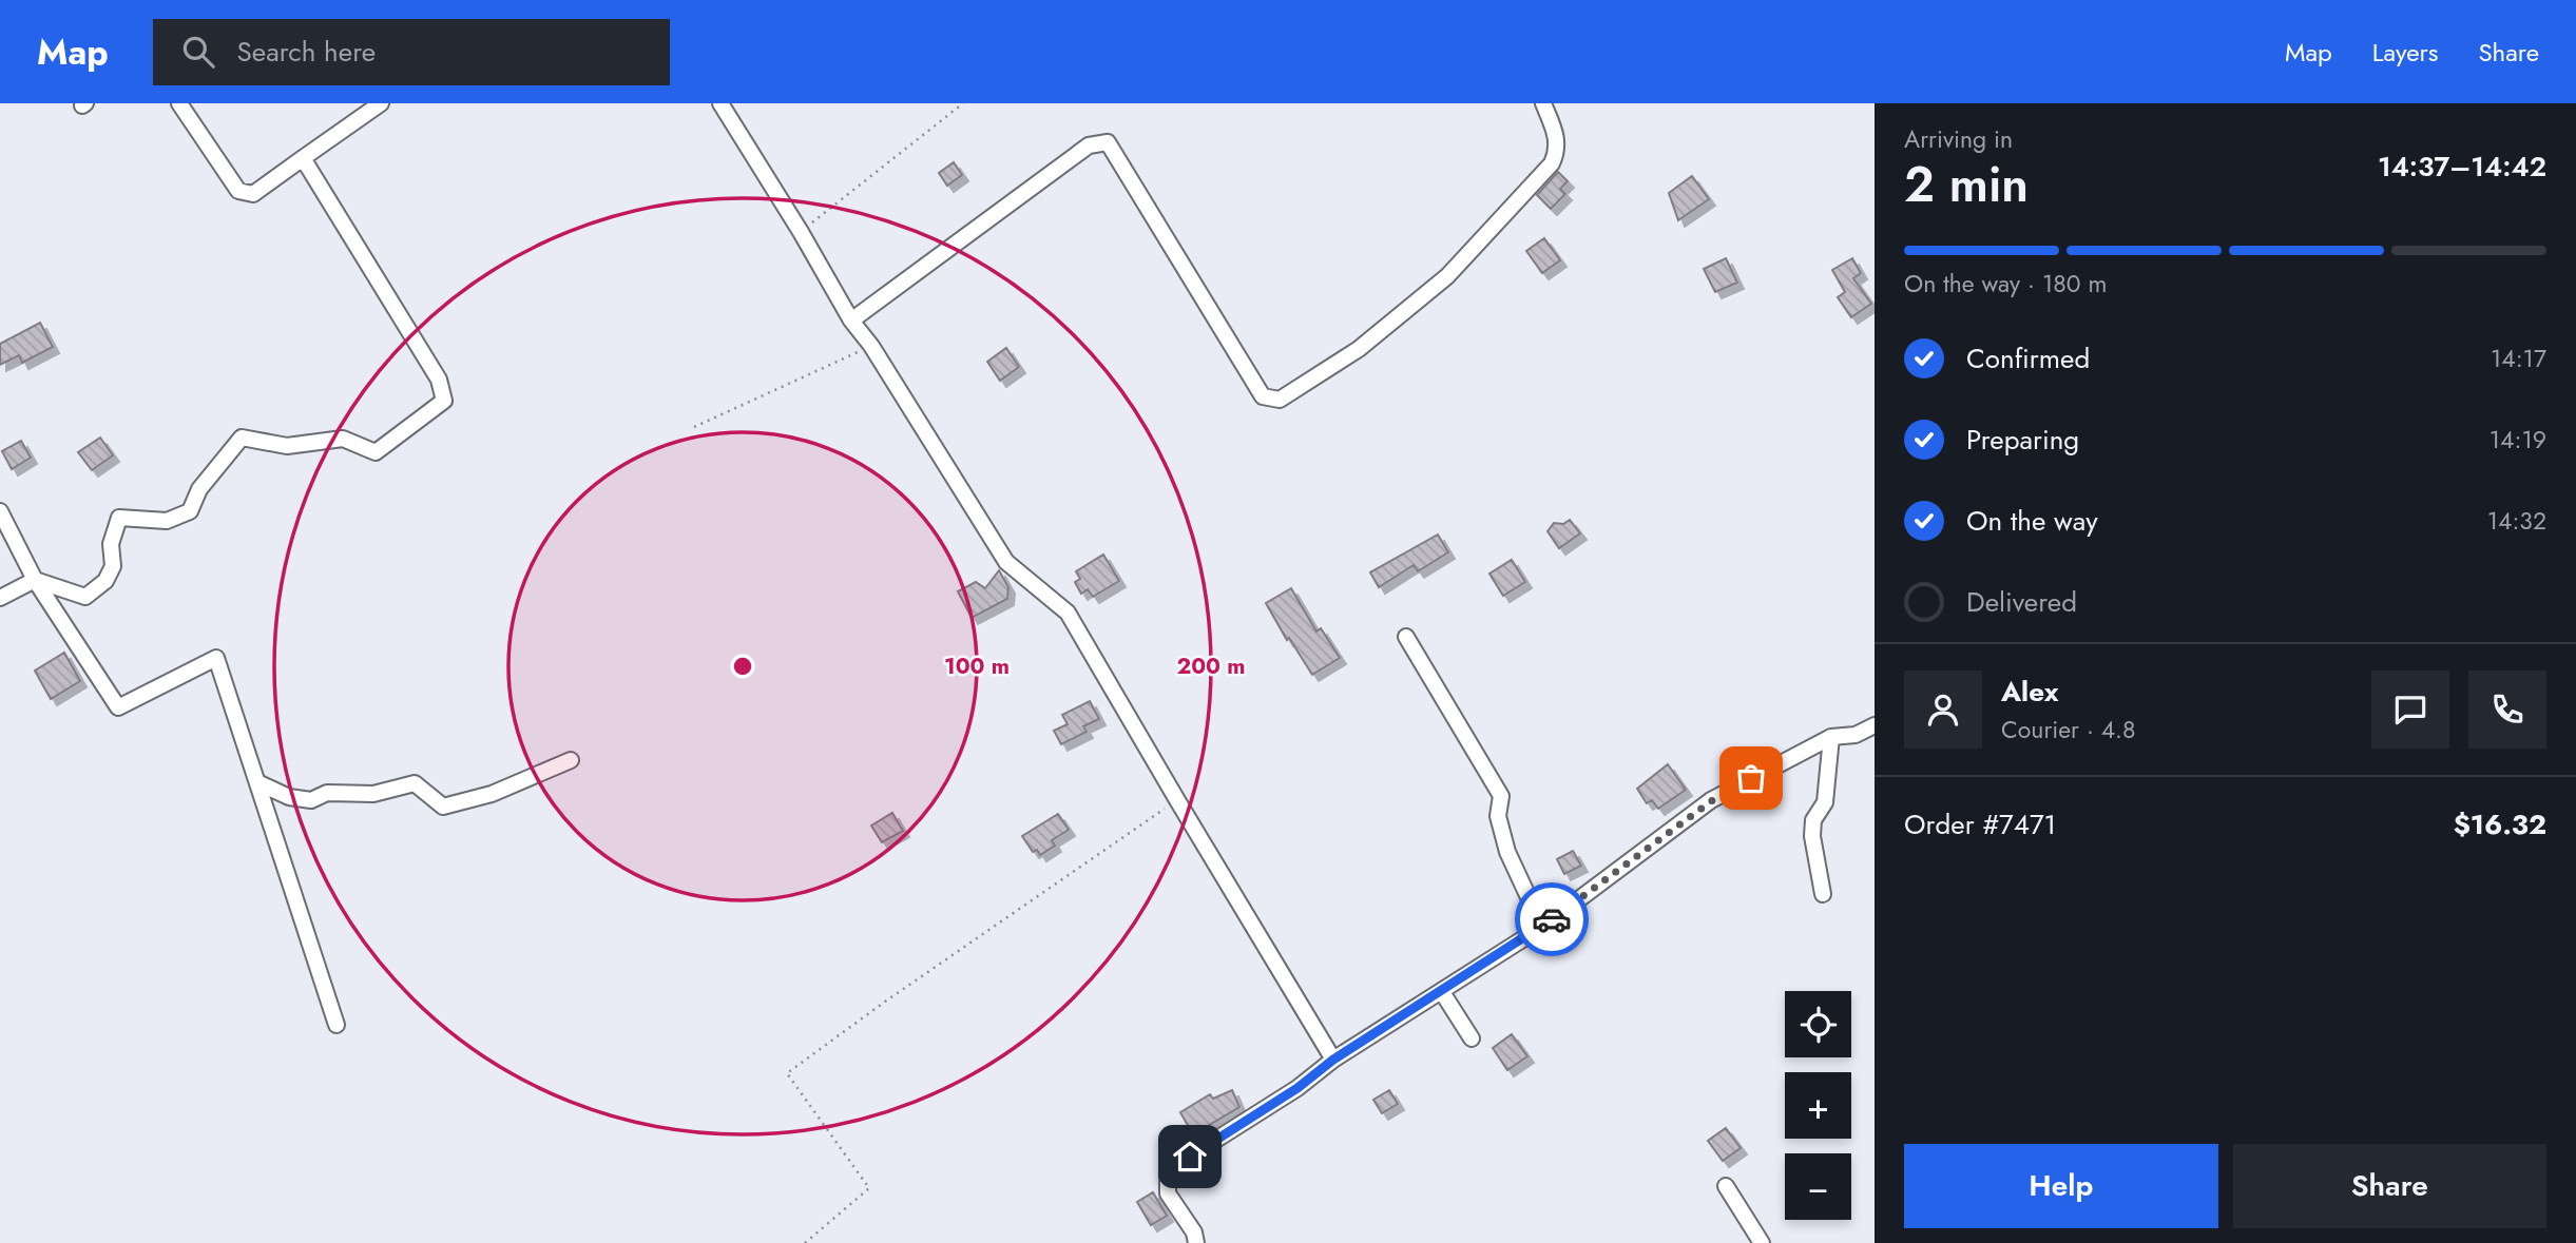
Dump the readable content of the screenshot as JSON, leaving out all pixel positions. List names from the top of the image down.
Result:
{
  "page": {
    "header": "Map",
    "search": "Search here",
    "nav": ["Map", "Layers", "Share"],
    "heading": ["2 min", "Arriving in", "14:37–14:42"],
    "panel": [
      "Alex",
      "Courier · 4.8",
      "Order #7471",
      "$16.32"
    ],
    "bar": "On the way · 180 m",
    "list": [
      ["Confirmed", "14:17"],
      ["Preparing", "14:19"],
      ["On the way", "14:32"],
      "Delivered"
    ],
    "map_buttons": ["+", "−"],
    "buttons": ["Help", "Share"]
  },
  "rings": ["100 m", "200 m"]
}
